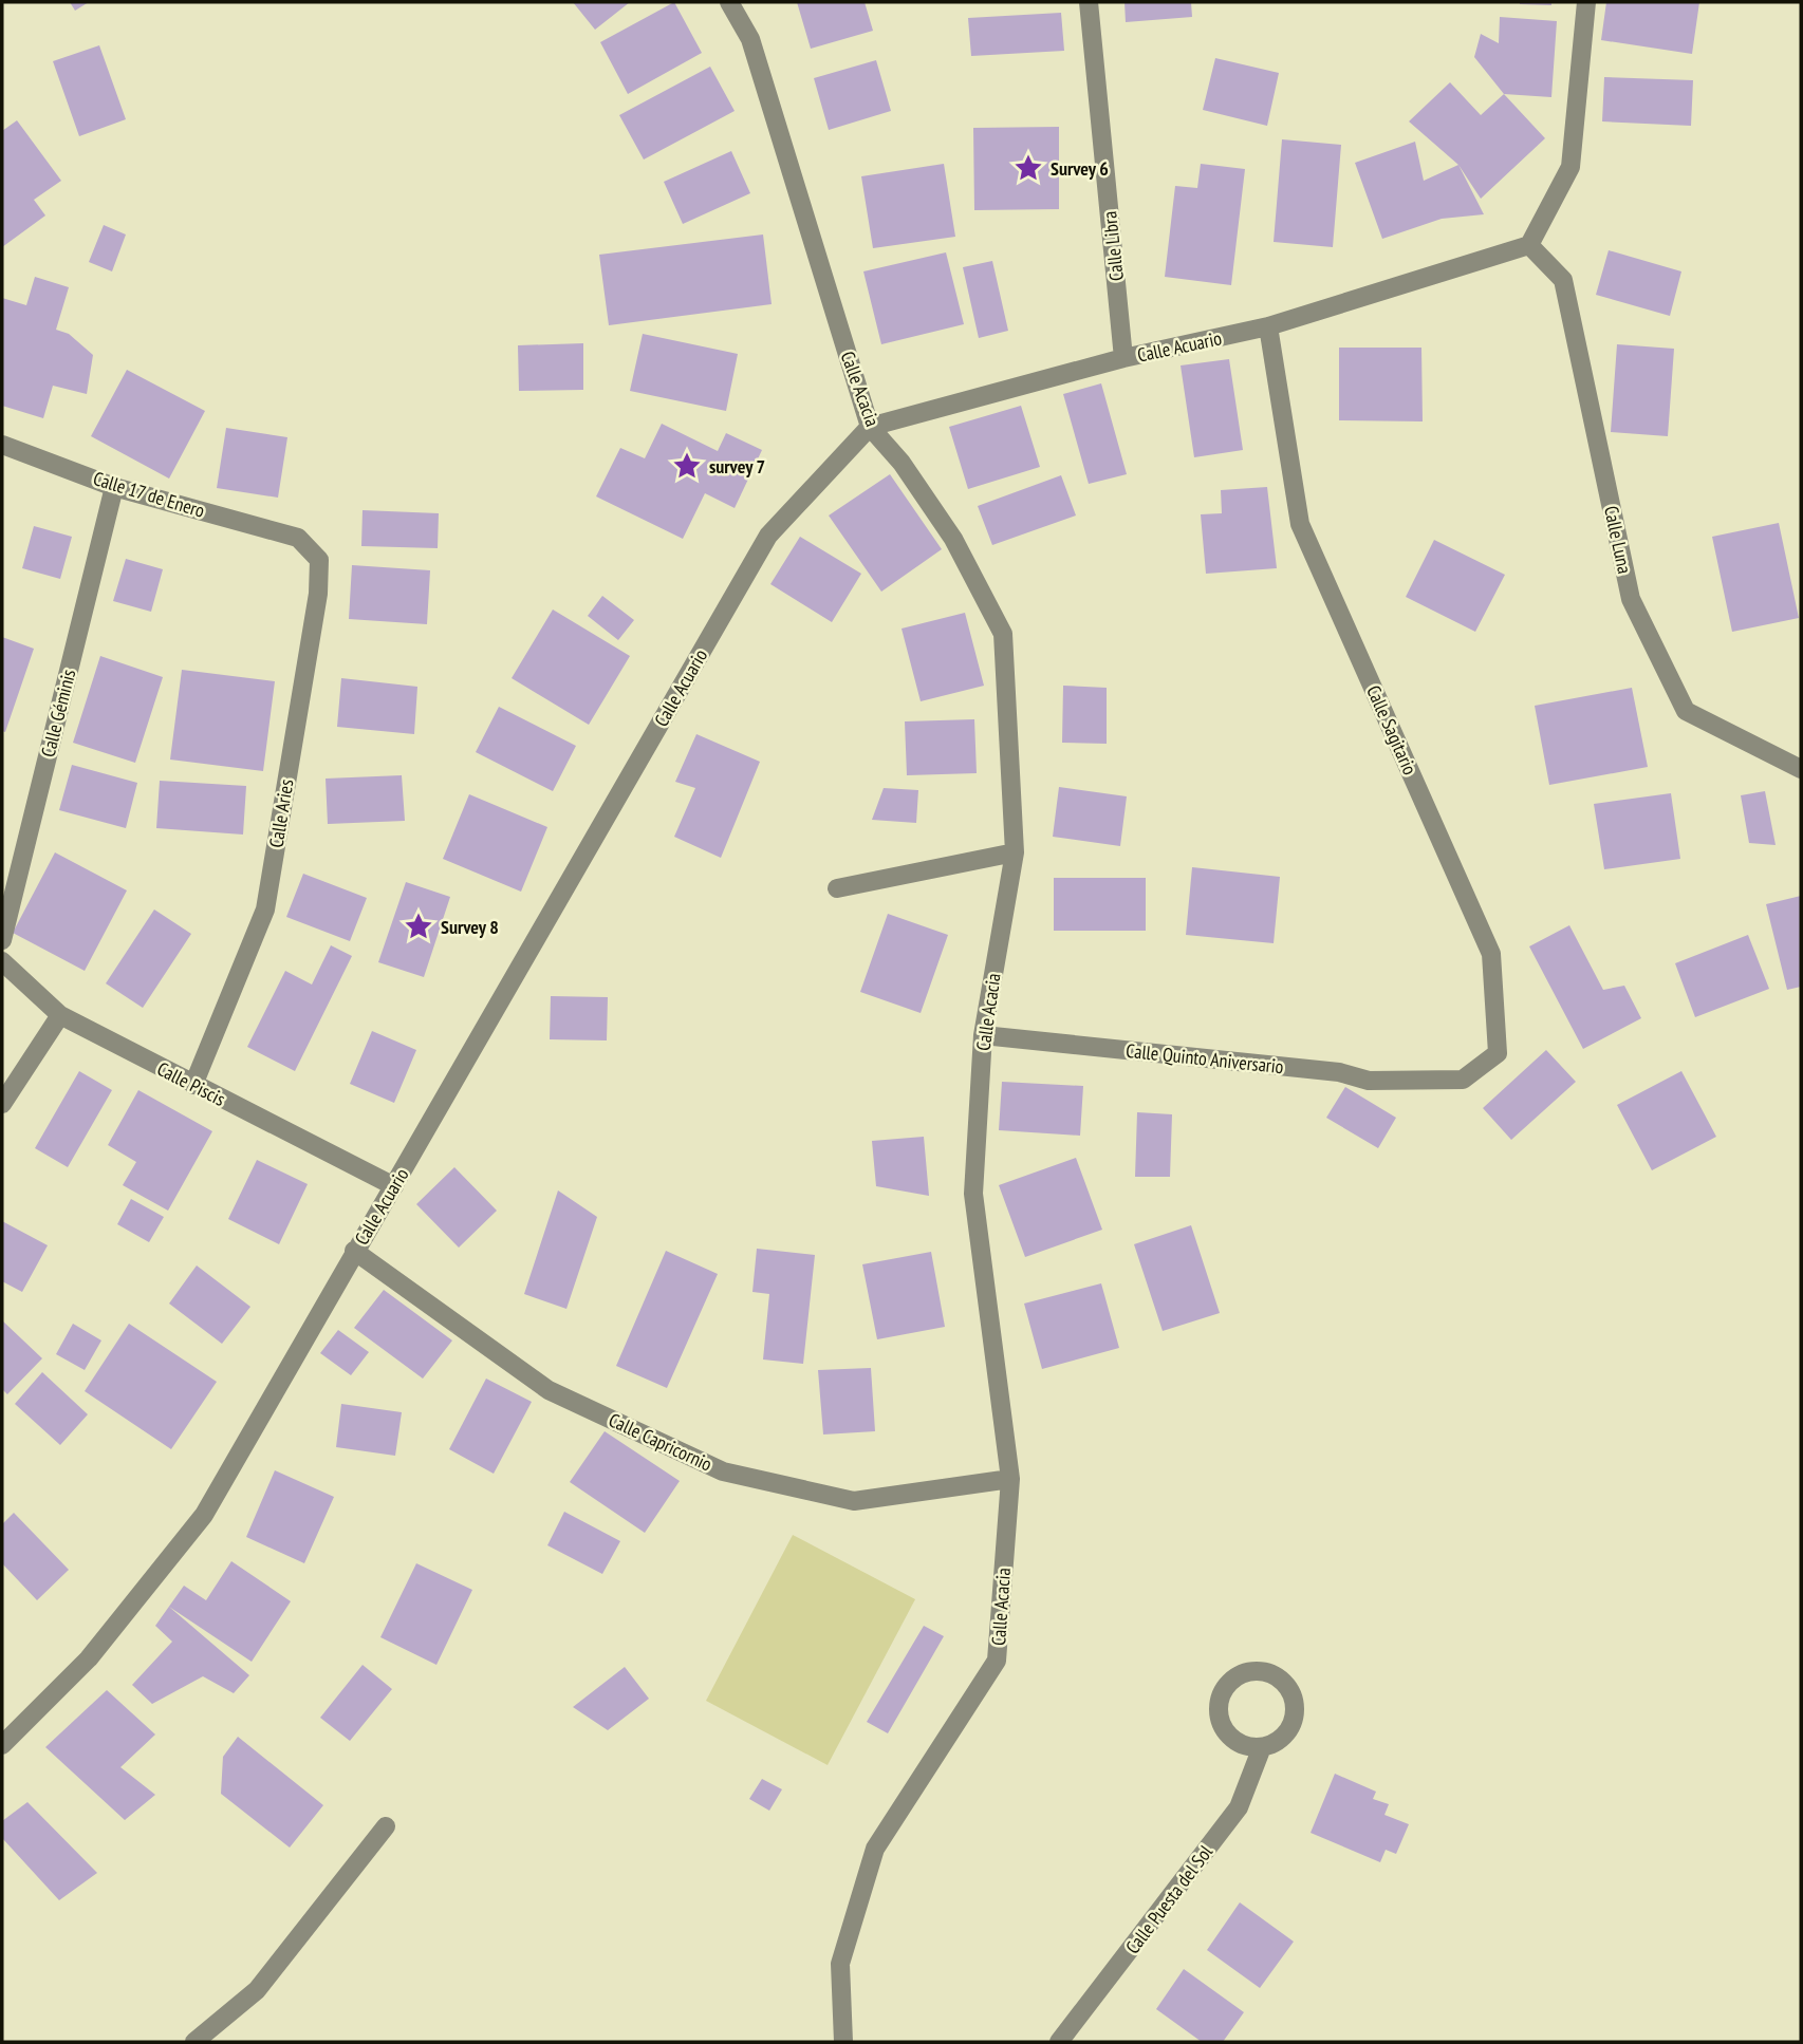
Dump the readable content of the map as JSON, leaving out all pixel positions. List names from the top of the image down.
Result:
{
  "streets": {
    "street": [
      "Calle Libra",
      "Calle Acuario",
      "Calle Acacia",
      "Calle 17 de Enero",
      "Calle Luna",
      "Calle Géminis",
      "Calle Sagitario",
      "Calle Aries",
      "Calle Quinto Aniversario",
      "Calle Piscis",
      "Calle Capricornio",
      "Calle Puesta del Sol"
    ]
  },
  "crossings": [
    ["Calle Libra", "Calle Acuario"],
    ["Calle Acuario", "Calle Acacia"],
    ["Calle Acuario", "Calle Luna"],
    ["Calle Acuario", "Calle Sagitario"],
    ["Calle Acuario", "Calle Piscis"],
    ["Calle Acuario", "Calle Capricornio"],
    ["Calle Acacia", "Calle Quinto Aniversario"],
    ["Calle Acacia", "Calle Capricornio"],
    ["Calle 17 de Enero", "Calle Géminis"],
    ["Calle 17 de Enero", "Calle Aries"],
    ["Calle Sagitario", "Calle Quinto Aniversario"],
    ["Calle Aries", "Calle Piscis"]
  ],
  "places": {
    "place": ["Survey 6", "survey 7", "Survey 8"]
  }
}
